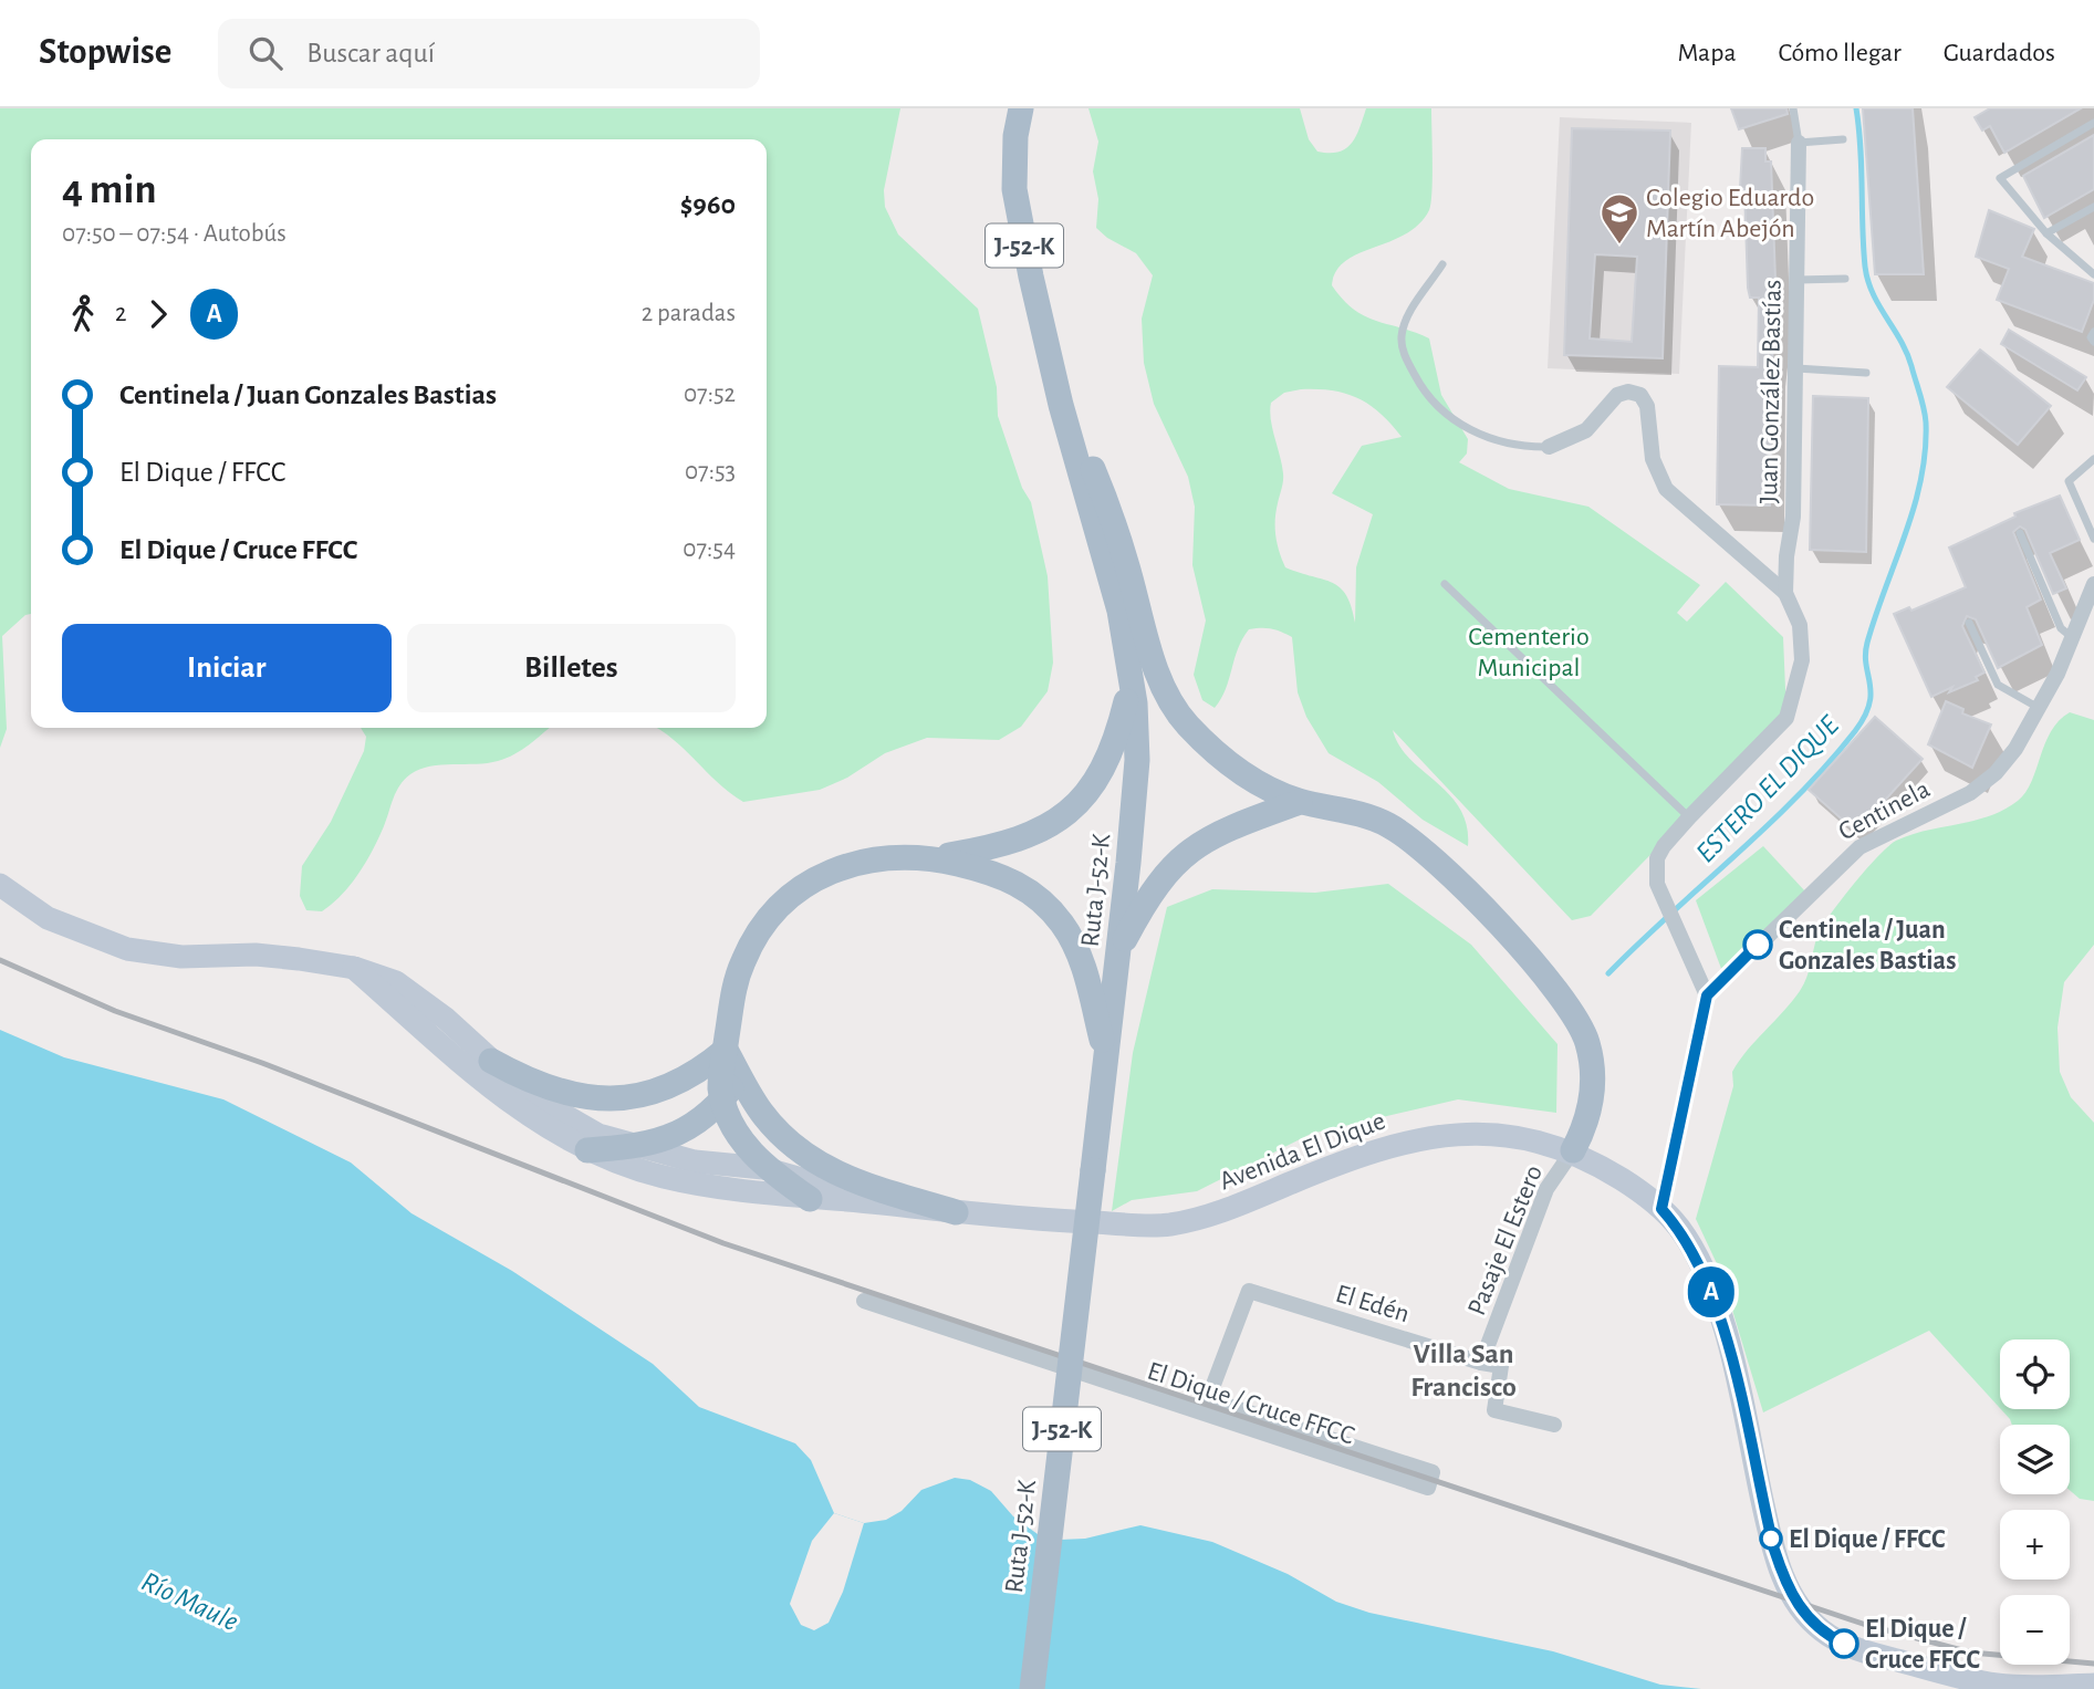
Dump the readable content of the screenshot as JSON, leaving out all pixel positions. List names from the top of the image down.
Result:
{
  "streets": {
    "main road": ["J-52-K", "Ruta J-52-K", "Avenida El Dique"],
    "street": [
      "Juan González Bastías",
      "Centinela",
      "Pasaje El Estero",
      "El Edén",
      "El Dique / Cruce FFCC"
    ]
  },
  "crossings": [
    ["Juan González Bastías", "Centinela"],
    ["Avenida El Dique", "Pasaje El Estero"],
    ["Pasaje El Estero", "El Edén"],
    ["El Edén", "El Dique / Cruce FFCC"]
  ],
  "districts": ["Villa San Francisco"],
  "water": ["ESTERO EL DIQUE", "Río Maule"],
  "parks": ["Cementerio Municipal"],
  "places": {
    "school or university": ["Colegio Eduardo Martín Abejón"],
    "other": ["Centinela / Juan Gonzales Bastias", "El Dique / FFCC", "El Dique / Cruce FFCC"]
  },
  "lines": ["bus line A"],
  "page": {
    "header": "Stopwise",
    "search": "Buscar aquí",
    "nav": ["Mapa", "Cómo llegar", "Guardados"],
    "on_map": "A",
    "heading": ["4 min", "07:50 – 07:54 · Autobús", "$960"],
    "legs": ["2", "A", "2 paradas"],
    "list": [
      {
        "name": "Centinela / Juan Gonzales Bastias",
        "value": "07:52"
      },
      {
        "name": "El Dique / FFCC",
        "value": "07:53"
      },
      {
        "name": "El Dique / Cruce FFCC",
        "value": "07:54"
      }
    ],
    "buttons": ["Iniciar", "Billetes"],
    "map_buttons": ["+", "−"]
  }
}
